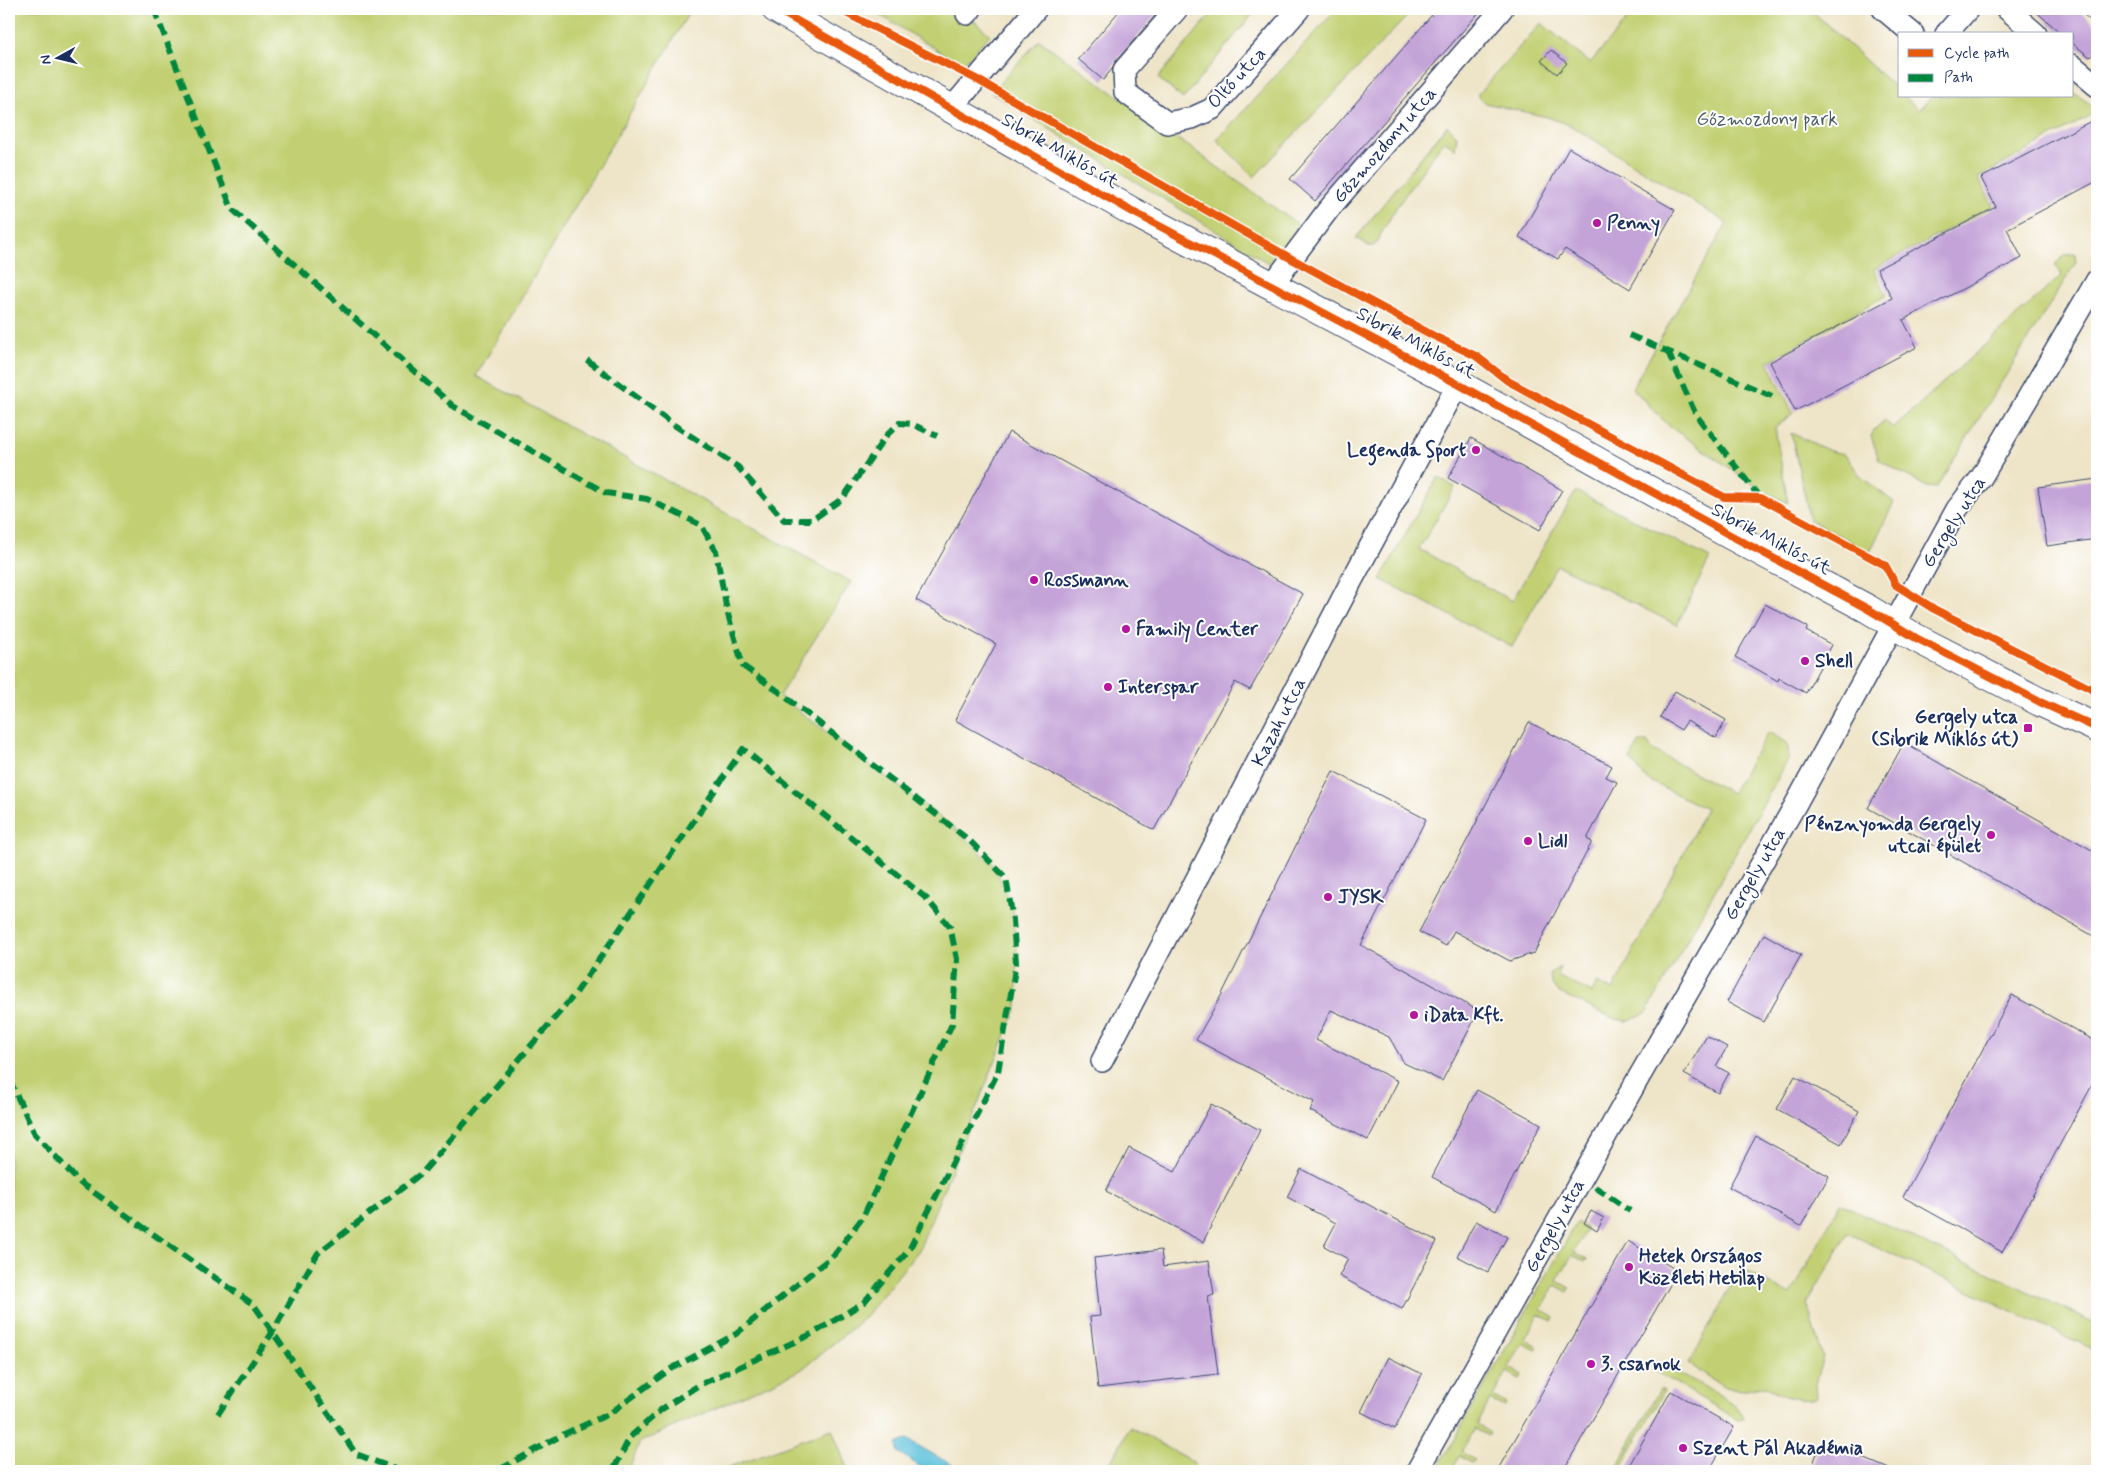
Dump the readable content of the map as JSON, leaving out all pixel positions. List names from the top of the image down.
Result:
{
  "streets": {
    "street": [
      "Oltó utca",
      "Gőzmozdony utca",
      "Sibrik Miklós út",
      "Gergely utca",
      "Kazah utca"
    ]
  },
  "crossings": [
    ["Gőzmozdony utca", "Sibrik Miklós út"],
    ["Sibrik Miklós út", "Gergely utca"],
    ["Sibrik Miklós út", "Kazah utca"]
  ],
  "parks": ["Gőzmozdony park"],
  "places": {
    "other": [
      "Penny",
      "Legenda Sport",
      "Rossmann",
      "Family Center",
      "Shell",
      "Interspar",
      "Pénznyomda Gergely utcai épület",
      "Lidl",
      "JYSK",
      "iData Kft.",
      "Hetek Országos Közéleti Hetilap",
      "3. csarnok",
      "Szent Pál Akadémia"
    ],
    "transit": ["Gergely utca (Sibrik Miklós út)"]
  },
  "legend": ["Cycle path", "Path"],
  "north": "left"
}
